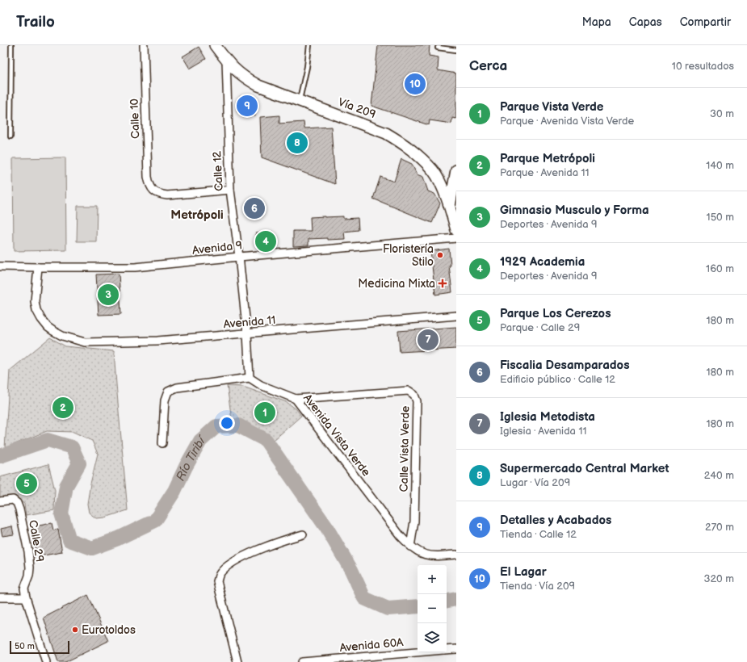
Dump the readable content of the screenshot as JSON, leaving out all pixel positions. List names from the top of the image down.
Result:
{
  "streets": {
    "main road": ["Vía 209"],
    "street": [
      "Calle 10",
      "Calle 12",
      "Avenida 9",
      "Avenida 11",
      "Avenida Vista Verde",
      "Calle Vista Verde",
      "Calle 29",
      "Avenida 60A"
    ]
  },
  "crossings": [
    ["Vía 209", "Calle 12"],
    ["Calle 10", "Calle 12"],
    ["Calle 12", "Avenida 9"],
    ["Calle 12", "Avenida 11"],
    ["Calle 12", "Avenida Vista Verde"],
    ["Avenida 9", "Avenida 11"],
    ["Avenida Vista Verde", "Calle Vista Verde"]
  ],
  "districts": ["Metrópoli"],
  "water": ["Río Tiribí"],
  "places": {
    "other": ["Floristería Stilo", "Eurotoldos"],
    "health": ["Medicina Mixta"]
  },
  "scale_bar": "50 m",
  "page": {
    "header": "Trailo",
    "nav": ["Mapa", "Capas", "Compartir"],
    "heading": ["Cerca", "10 resultados"],
    "pins": [
      "10",
      "9",
      "8",
      "6",
      "4",
      "3",
      "7",
      "2",
      "1",
      "5"
    ],
    "list": [
      {
        "mark": "1",
        "name": "Parque Vista Verde",
        "note": "Parque · Avenida Vista Verde",
        "value": "30 m"
      },
      {
        "mark": "2",
        "name": "Parque Metrópoli",
        "note": "Parque · Avenida 11",
        "value": "140 m"
      },
      {
        "mark": "3",
        "name": "Gimnasio Musculo y Forma",
        "note": "Deportes · Avenida 9",
        "value": "150 m"
      },
      {
        "mark": "4",
        "name": "1929 Academia",
        "note": "Deportes · Avenida 9",
        "value": "160 m"
      },
      {
        "mark": "5",
        "name": "Parque Los Cerezos",
        "note": "Parque · Calle 29",
        "value": "180 m"
      },
      {
        "mark": "6",
        "name": "Fiscalia Desamparados",
        "note": "Edificio público · Calle 12",
        "value": "180 m"
      },
      {
        "mark": "7",
        "name": "Iglesia Metodista",
        "note": "Iglesia · Avenida 11",
        "value": "180 m"
      },
      {
        "mark": "8",
        "name": "Supermercado Central Market",
        "note": "Lugar · Vía 209",
        "value": "240 m"
      },
      {
        "mark": "9",
        "name": "Detalles y Acabados",
        "note": "Tienda · Calle 12",
        "value": "270 m"
      },
      {
        "mark": "10",
        "name": "El Lagar",
        "note": "Tienda · Vía 209",
        "value": "320 m"
      }
    ],
    "map_buttons": ["+", "−"],
    "scale": "50 m"
  }
}
